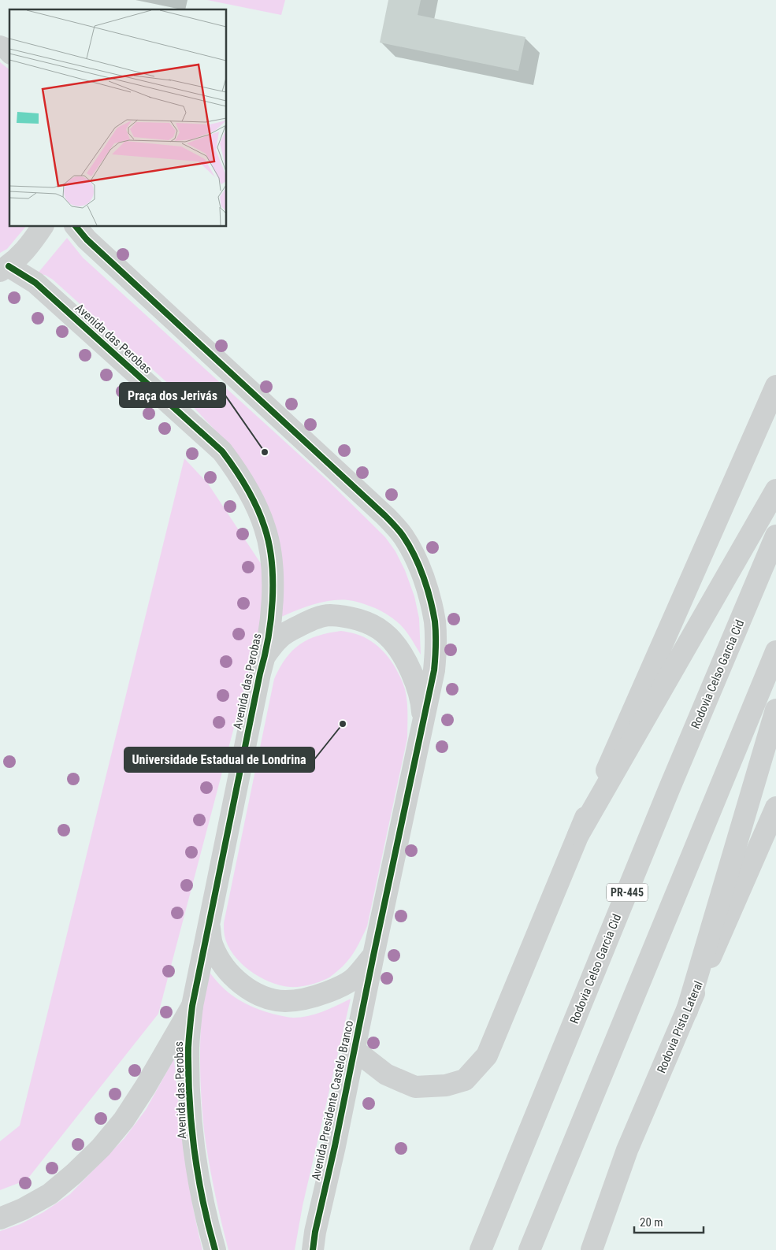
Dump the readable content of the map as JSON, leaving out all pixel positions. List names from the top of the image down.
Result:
{
  "streets": {
    "main road": [
      "Avenida das Perobas",
      "Rodovia Celso Garcia Cid",
      "PR-445",
      "Rodovia Pista Lateral",
      "Avenida Presidente Castelo Branco"
    ]
  },
  "places": ["Praça dos Jerivás", "Universidade Estadual de Londrina"],
  "scale_bar": "20 m"
}
